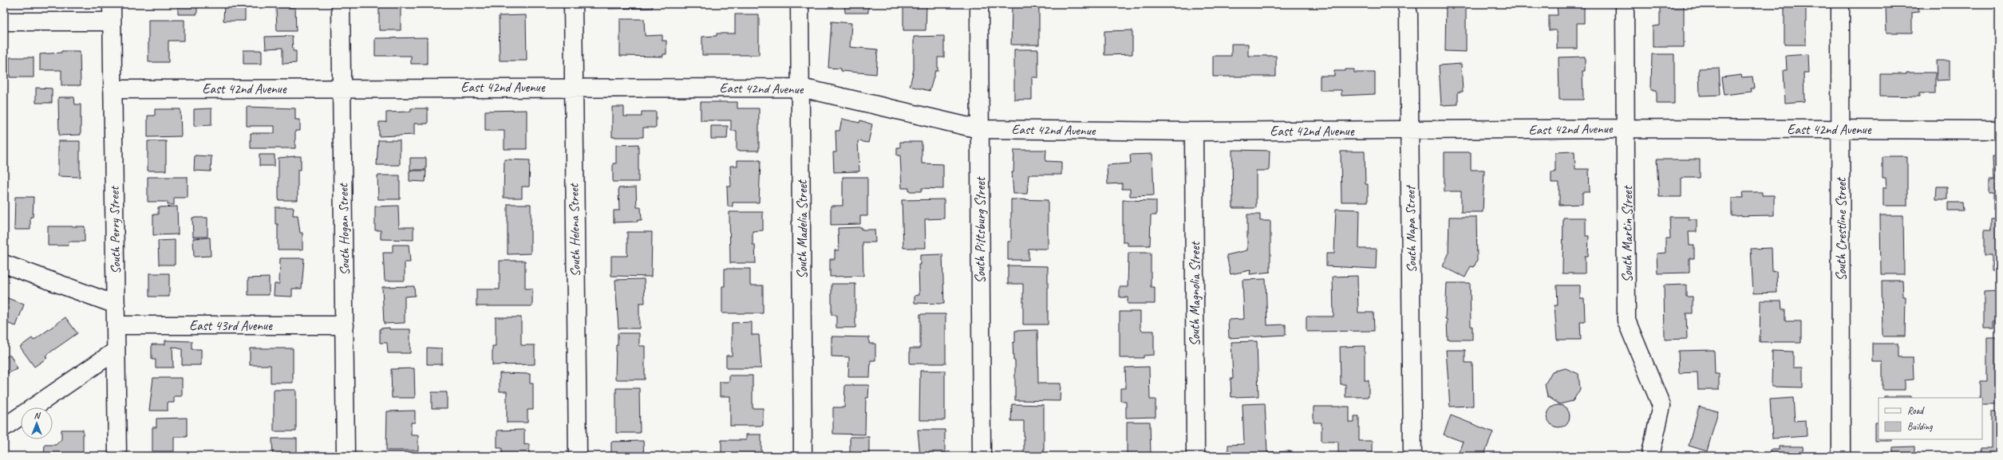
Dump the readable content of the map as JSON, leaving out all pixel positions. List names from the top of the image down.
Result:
{
  "streets": {
    "street": [
      "East 42nd Avenue",
      "South Hogan Street",
      "South Madelia Street",
      "South Napa Street",
      "South Crestline Street",
      "South Perry Street",
      "South Helena Street",
      "South Pittsburg Street",
      "South Martin Street",
      "South Magnolia Street",
      "East 43rd Avenue"
    ]
  },
  "crossings": [
    ["East 42nd Avenue", "South Hogan Street"],
    ["East 42nd Avenue", "South Madelia Street"],
    ["East 42nd Avenue", "South Napa Street"],
    ["East 42nd Avenue", "South Crestline Street"],
    ["East 42nd Avenue", "South Perry Street"],
    ["East 42nd Avenue", "South Helena Street"],
    ["East 42nd Avenue", "South Pittsburg Street"],
    ["East 42nd Avenue", "South Martin Street"],
    ["East 42nd Avenue", "South Magnolia Street"],
    ["South Hogan Street", "East 43rd Avenue"],
    ["South Perry Street", "East 43rd Avenue"]
  ],
  "legend": ["Road", "Building"],
  "north": "top"
}
